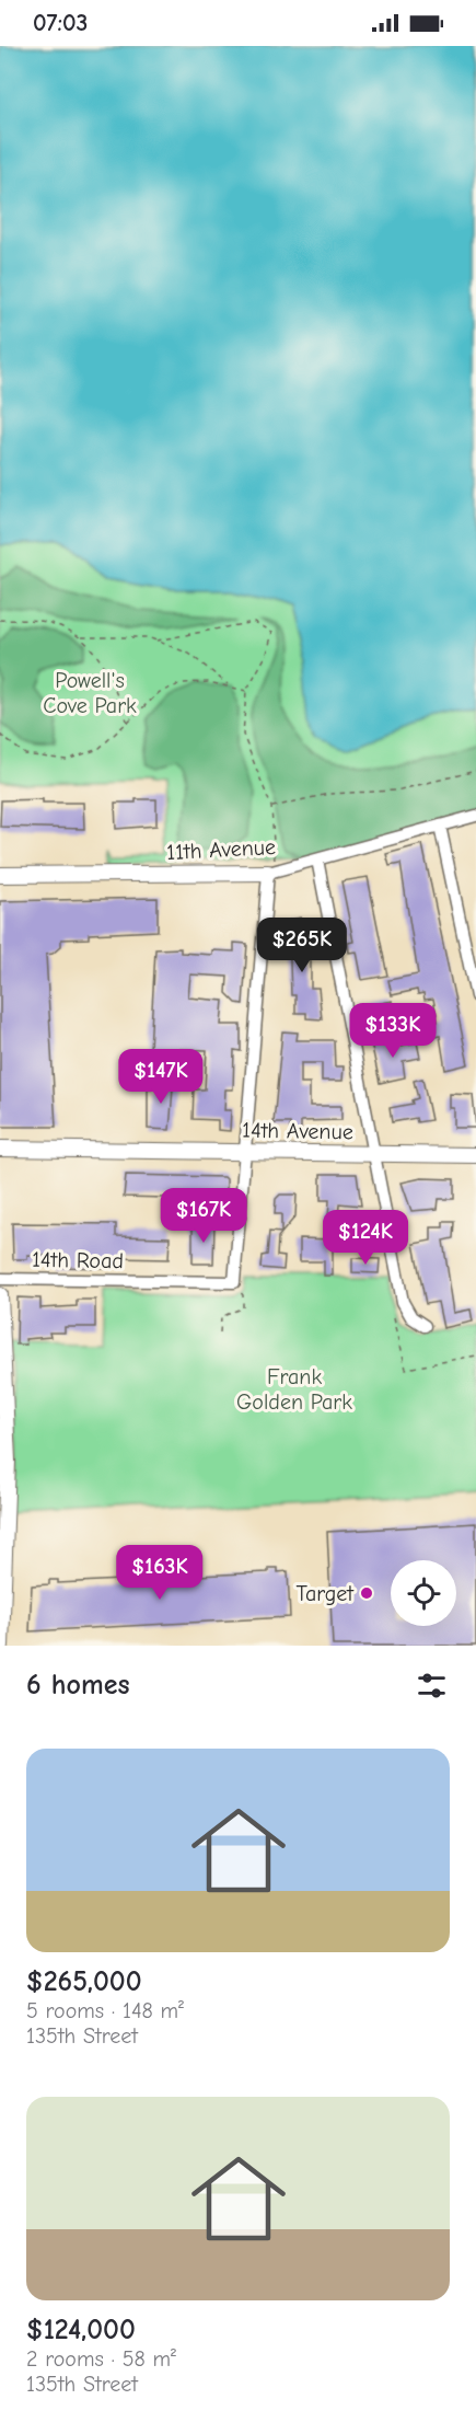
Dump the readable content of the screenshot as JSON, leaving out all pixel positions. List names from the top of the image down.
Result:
{
  "streets": {
    "street": ["11th Avenue", "14th Avenue", "14th Road"]
  },
  "parks": ["Powell's Cove Park", "Frank Golden Park"],
  "places": ["Target"],
  "page": {
    "status": "07:03",
    "price": [
      "$265K",
      "$133K",
      "$147K",
      "$167K",
      "$124K",
      "$163K"
    ],
    "heading": "6 homes",
    "list": [
      {
        "name": "$265,000",
        "note": "5 rooms · 148 m² · 135th Street"
      },
      {
        "name": "$124,000",
        "note": "2 rooms · 58 m² · 135th Street"
      }
    ]
  }
}
